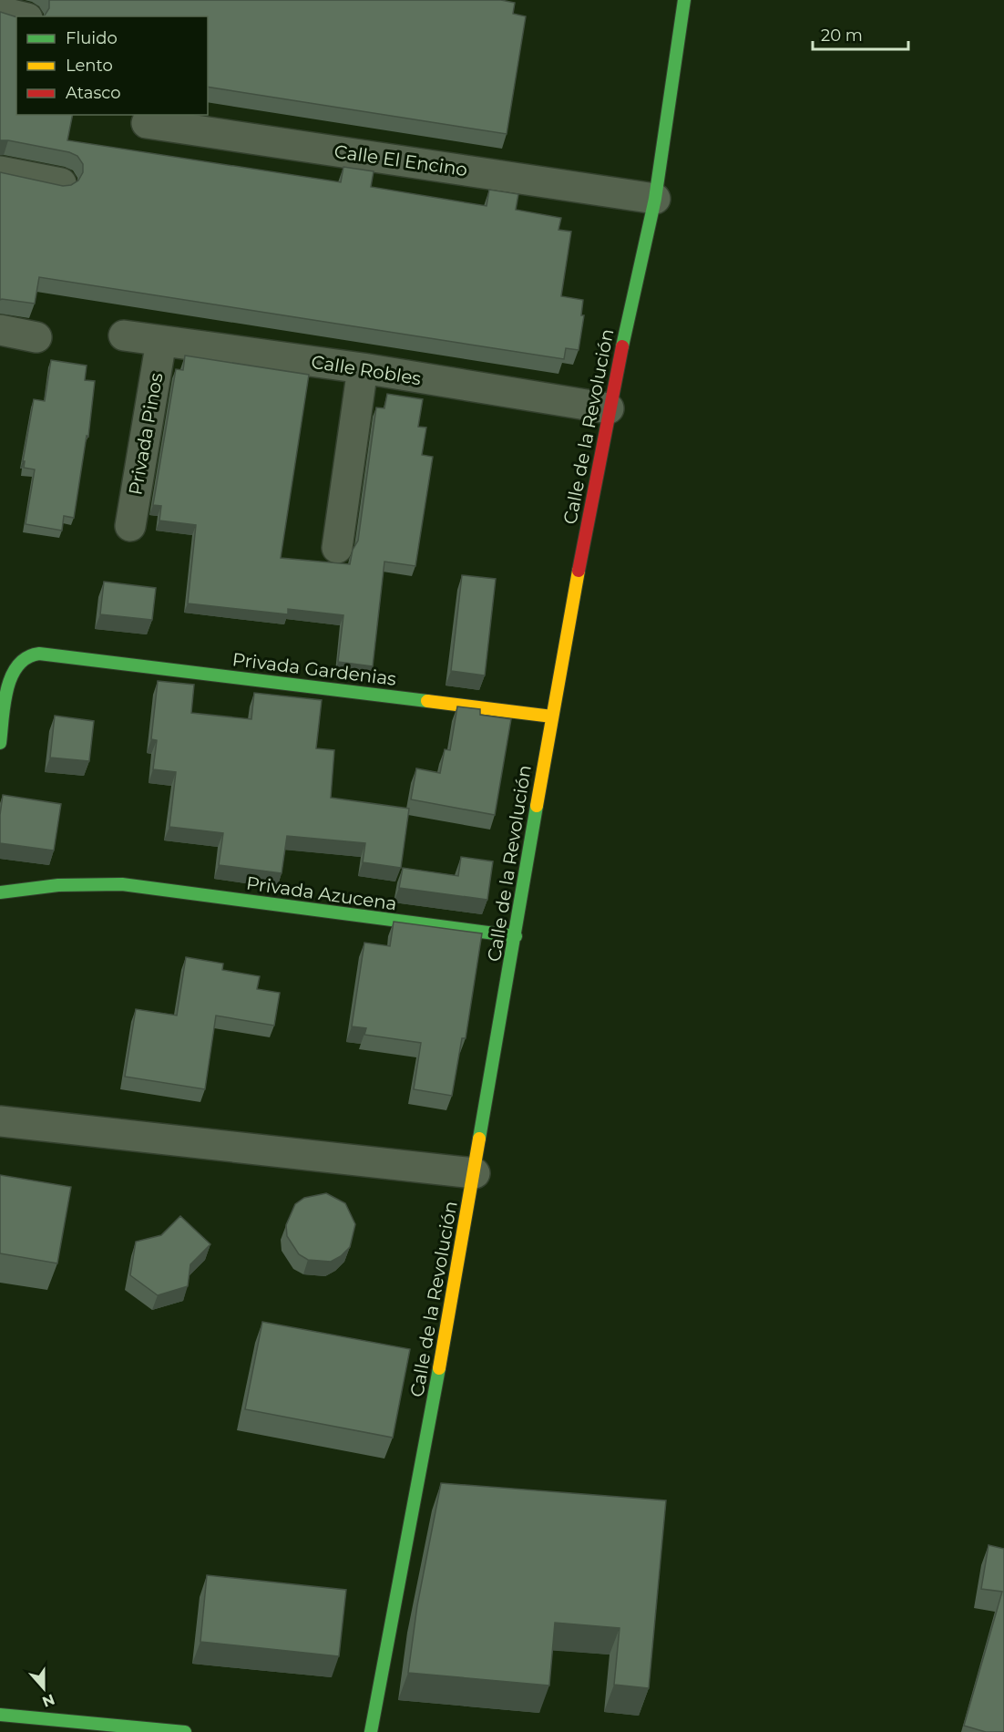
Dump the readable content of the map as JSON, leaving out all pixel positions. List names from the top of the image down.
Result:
{
  "streets": {
    "street": [
      "Calle El Encino",
      "Calle Robles",
      "Calle de la Revolución",
      "Privada Pinos",
      "Privada Gardenias",
      "Privada Azucena"
    ]
  },
  "crossings": [
    ["Calle El Encino", "Calle de la Revolución"],
    ["Calle Robles", "Calle de la Revolución"],
    ["Calle Robles", "Privada Pinos"],
    ["Calle de la Revolución", "Privada Gardenias"],
    ["Calle de la Revolución", "Privada Azucena"]
  ],
  "legend": ["Fluido", "Lento", "Atasco"],
  "scale_bar": "20 m",
  "north": "bottom"
}
